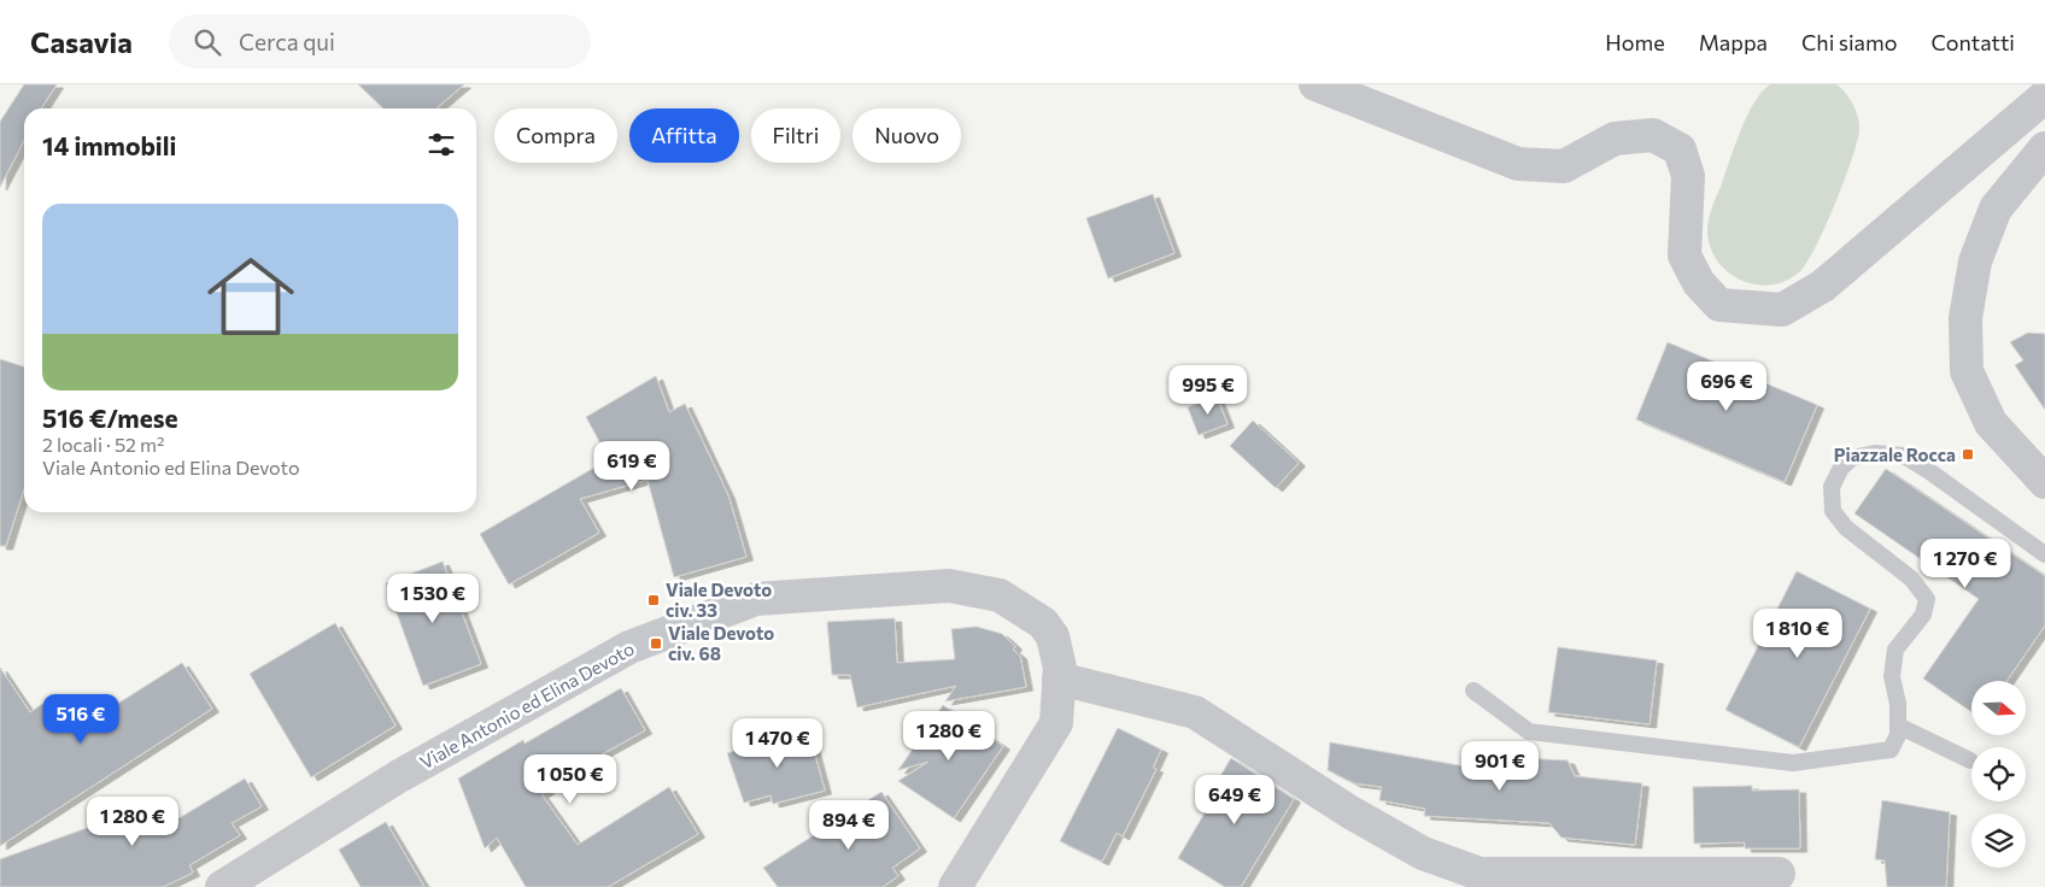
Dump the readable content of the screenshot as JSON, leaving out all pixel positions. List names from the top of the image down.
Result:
{
  "streets": {
    "street": ["Viale Antonio ed Elina Devoto"]
  },
  "places": {
    "transit": ["Piazzale Rocca", "Viale Devoto civ. 33", "Viale Devoto civ. 68"]
  },
  "north": "right",
  "page": {
    "header": "Casavia",
    "search": "Cerca qui",
    "nav": [
      "Home",
      "Mappa",
      "Chi siamo",
      "Contatti"
    ],
    "chip": [
      "Compra",
      "Affitta",
      "Filtri",
      "Nuovo"
    ],
    "heading": "14 immobili",
    "list": [
      {
        "name": "516 €/mese",
        "note": "2 locali · 52 m² · Viale Antonio ed Elina Devoto"
      }
    ],
    "price": [
      "696 €",
      "995 €",
      "619 €",
      "1 270 €",
      "1 530 €",
      "1 810 €",
      "516 €",
      "1 280 €",
      "1 470 €",
      "901 €",
      "1 050 €",
      "649 €",
      "1 280 €",
      "894 €"
    ]
  }
}
